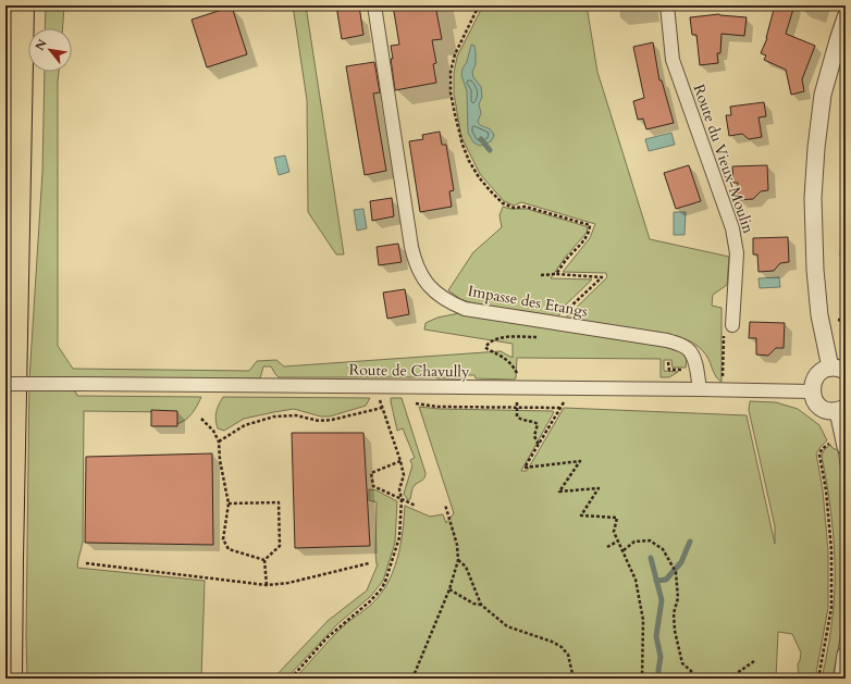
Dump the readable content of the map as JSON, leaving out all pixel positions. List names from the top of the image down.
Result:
{
  "streets": {
    "street": ["Route du Vieux-Moulin", "Impasse des Etangs", "Route de Chavully"]
  },
  "crossings": [
    ["Impasse des Etangs", "Route de Chavully"]
  ],
  "north": "top left"
}
